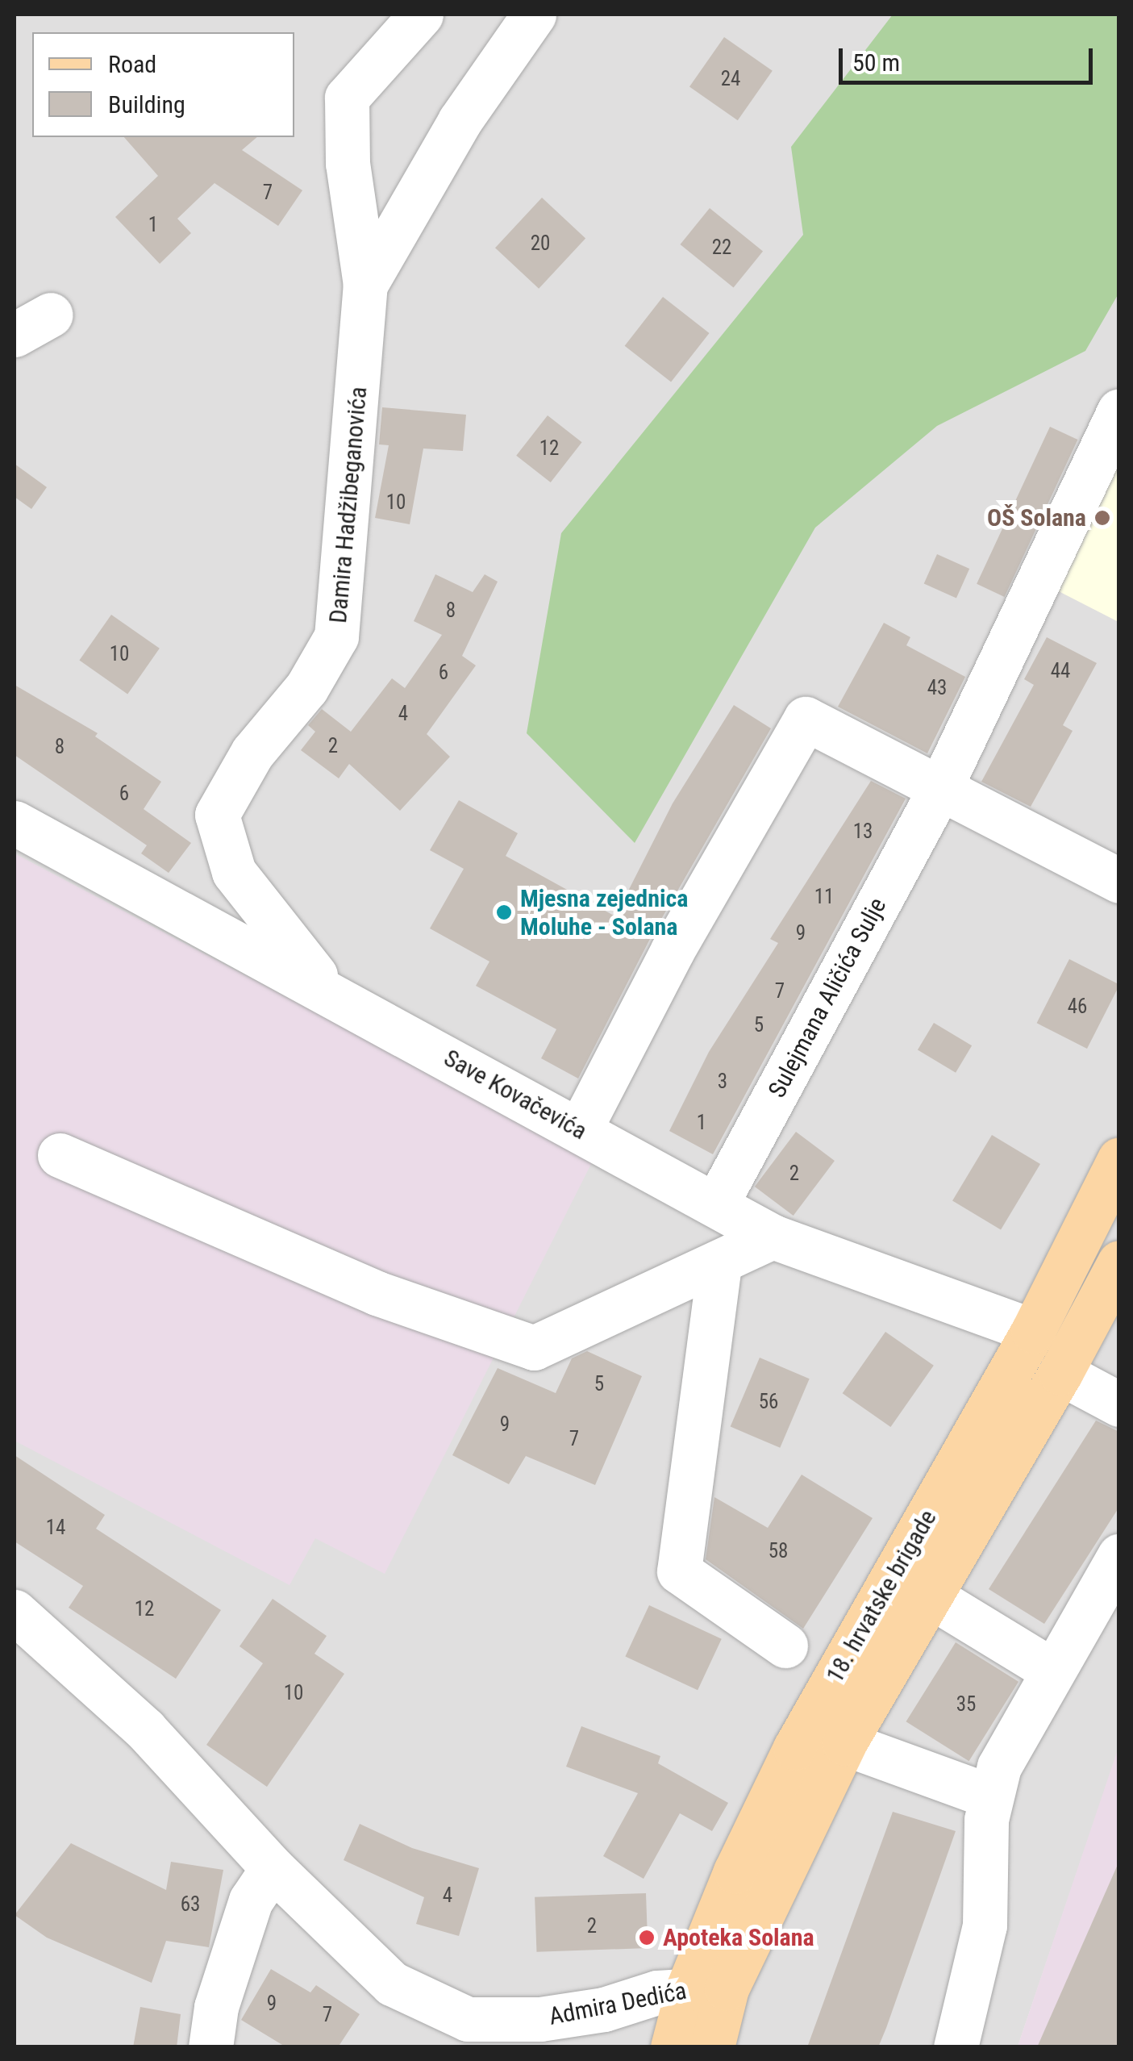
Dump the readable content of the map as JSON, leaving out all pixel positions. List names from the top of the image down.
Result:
{
  "streets": {
    "main road": ["18. hrvatske brigade"],
    "street": [
      "Damira Hadžibeganovića",
      "Sulejmana Aličića Sulje",
      "Save Kovačevića",
      "Admira Dedića"
    ]
  },
  "crossings": [
    ["Damira Hadžibeganovića", "Save Kovačevića"],
    ["Sulejmana Aličića Sulje", "Save Kovačevića"],
    ["Save Kovačevića", "18. hrvatske brigade"],
    ["18. hrvatske brigade", "Admira Dedića"]
  ],
  "places": ["OŠ Solana", "Mjesna zejednica Moluhe - Solana", "Apoteka Solana"],
  "house_numbers": [
    "24",
    "7",
    "1",
    "20",
    "22",
    "12",
    "10",
    "8",
    "10",
    "44",
    "6",
    "43",
    "4",
    "2",
    "8",
    "6",
    "13",
    "11",
    "9",
    "7",
    "46",
    "5",
    "3",
    "1",
    "2",
    "5",
    "56",
    "9",
    "7",
    "14",
    "58",
    "12",
    "10",
    "35",
    "4",
    "63",
    "2",
    "9",
    "7"
  ],
  "legend": ["Road", "Building"],
  "scale_bar": "50 m"
}
